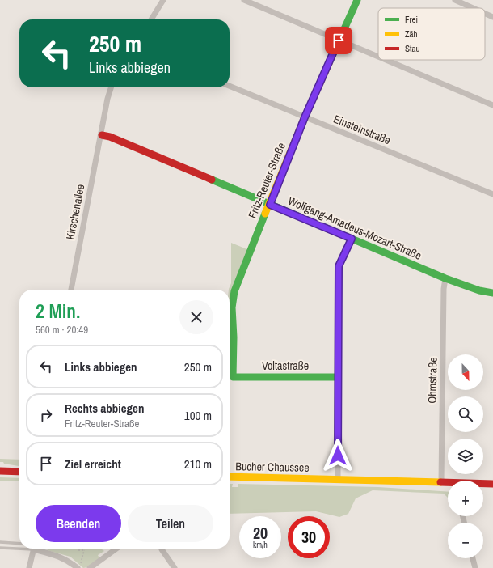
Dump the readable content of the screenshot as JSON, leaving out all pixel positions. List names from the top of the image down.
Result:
{
  "streets": {
    "street": [
      "Einsteinstraße",
      "Fritz-Reuter-Straße",
      "Kirschenallee",
      "Wolfgang-Amadeus-Mozart-Straße",
      "Voltastraße",
      "Ohmstraße",
      "Bucher Chaussee"
    ]
  },
  "crossings": [
    ["Einsteinstraße", "Fritz-Reuter-Straße"],
    ["Fritz-Reuter-Straße", "Wolfgang-Amadeus-Mozart-Straße"],
    ["Fritz-Reuter-Straße", "Voltastraße"],
    ["Kirschenallee", "Wolfgang-Amadeus-Mozart-Straße"],
    ["Wolfgang-Amadeus-Mozart-Straße", "Ohmstraße"],
    ["Ohmstraße", "Bucher Chaussee"]
  ],
  "legend": ["Frei", "Zäh", "Stau"],
  "north": "bottom",
  "page": {
    "turn": ["250 m", "Links abbiegen"],
    "heading": ["2 Min.", "560 m · 20:49"],
    "list": [
      {
        "name": "Links abbiegen",
        "value": "250 m"
      },
      {
        "name": "Rechts abbiegen",
        "note": "Fritz-Reuter-Straße",
        "value": "100 m"
      },
      {
        "name": "Ziel erreicht",
        "value": "210 m"
      }
    ],
    "map_buttons": ["+", "−"],
    "buttons": ["Beenden", "Teilen"],
    "speed": "20 km/h",
    "limit": "30"
  }
}
